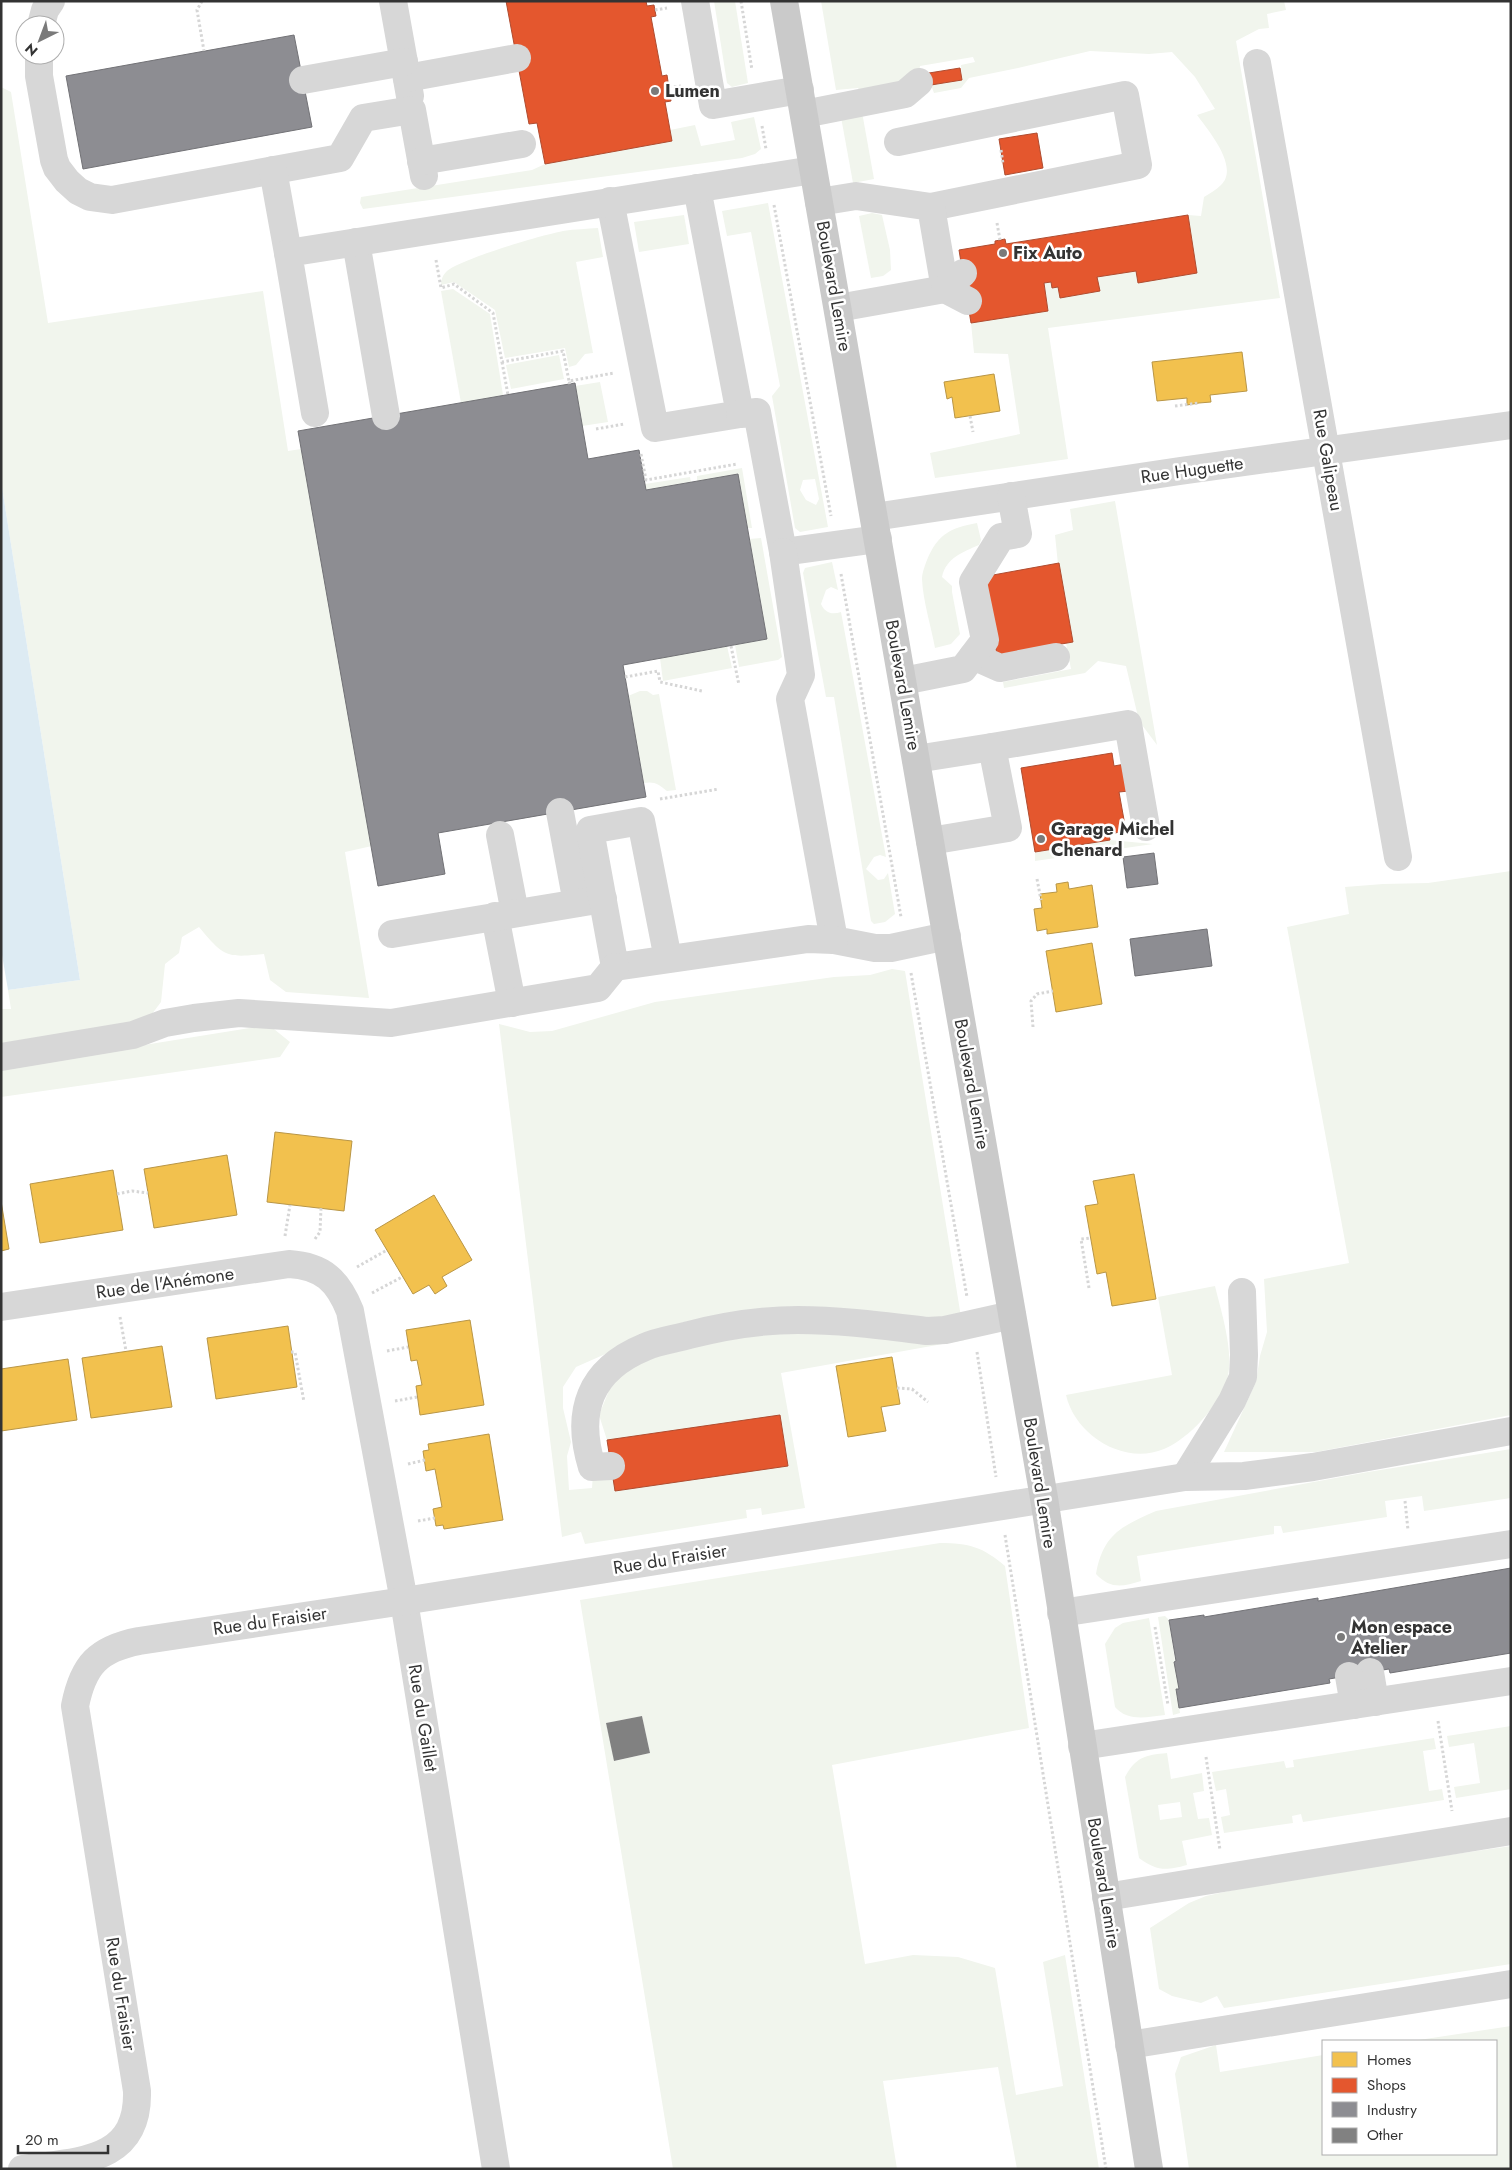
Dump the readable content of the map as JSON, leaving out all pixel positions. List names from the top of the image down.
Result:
{
  "streets": {
    "main road": ["Boulevard Lemire"],
    "street": [
      "Rue Galipeau",
      "Rue Huguette",
      "Rue de l'Anémone",
      "Rue du Fraisier",
      "Rue du Gaillet"
    ]
  },
  "crossings": [
    ["Boulevard Lemire", "Rue Huguette"],
    ["Boulevard Lemire", "Rue du Fraisier"],
    ["Rue Galipeau", "Rue Huguette"],
    ["Rue de l'Anémone", "Rue du Gaillet"],
    ["Rue du Fraisier", "Rue du Gaillet"]
  ],
  "places": [
    "Lumen",
    "Fix Auto",
    "Garage Michel Chenard",
    "Mon espace Atelier"
  ],
  "legend": [
    "Homes",
    "Shops",
    "Industry",
    "Other"
  ],
  "scale_bar": "20 m",
  "north": "bottom left"
}
